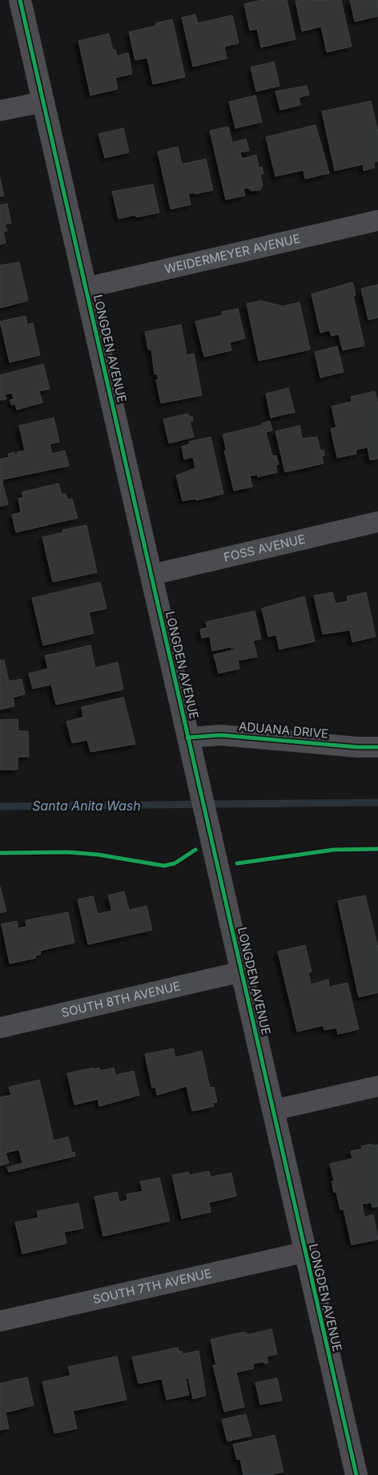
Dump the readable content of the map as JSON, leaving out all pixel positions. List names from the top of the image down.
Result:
{
  "streets": {
    "street": [
      "WEIDERMEYER AVENUE",
      "LONGDEN AVENUE",
      "FOSS AVENUE",
      "ADUANA DRIVE",
      "SOUTH 8TH AVENUE",
      "SOUTH 7TH AVENUE"
    ]
  },
  "crossings": [
    ["WEIDERMEYER AVENUE", "LONGDEN AVENUE"],
    ["LONGDEN AVENUE", "FOSS AVENUE"],
    ["LONGDEN AVENUE", "ADUANA DRIVE"],
    ["LONGDEN AVENUE", "SOUTH 8TH AVENUE"],
    ["LONGDEN AVENUE", "SOUTH 7TH AVENUE"]
  ],
  "water": ["Santa Anita Wash"]
}
